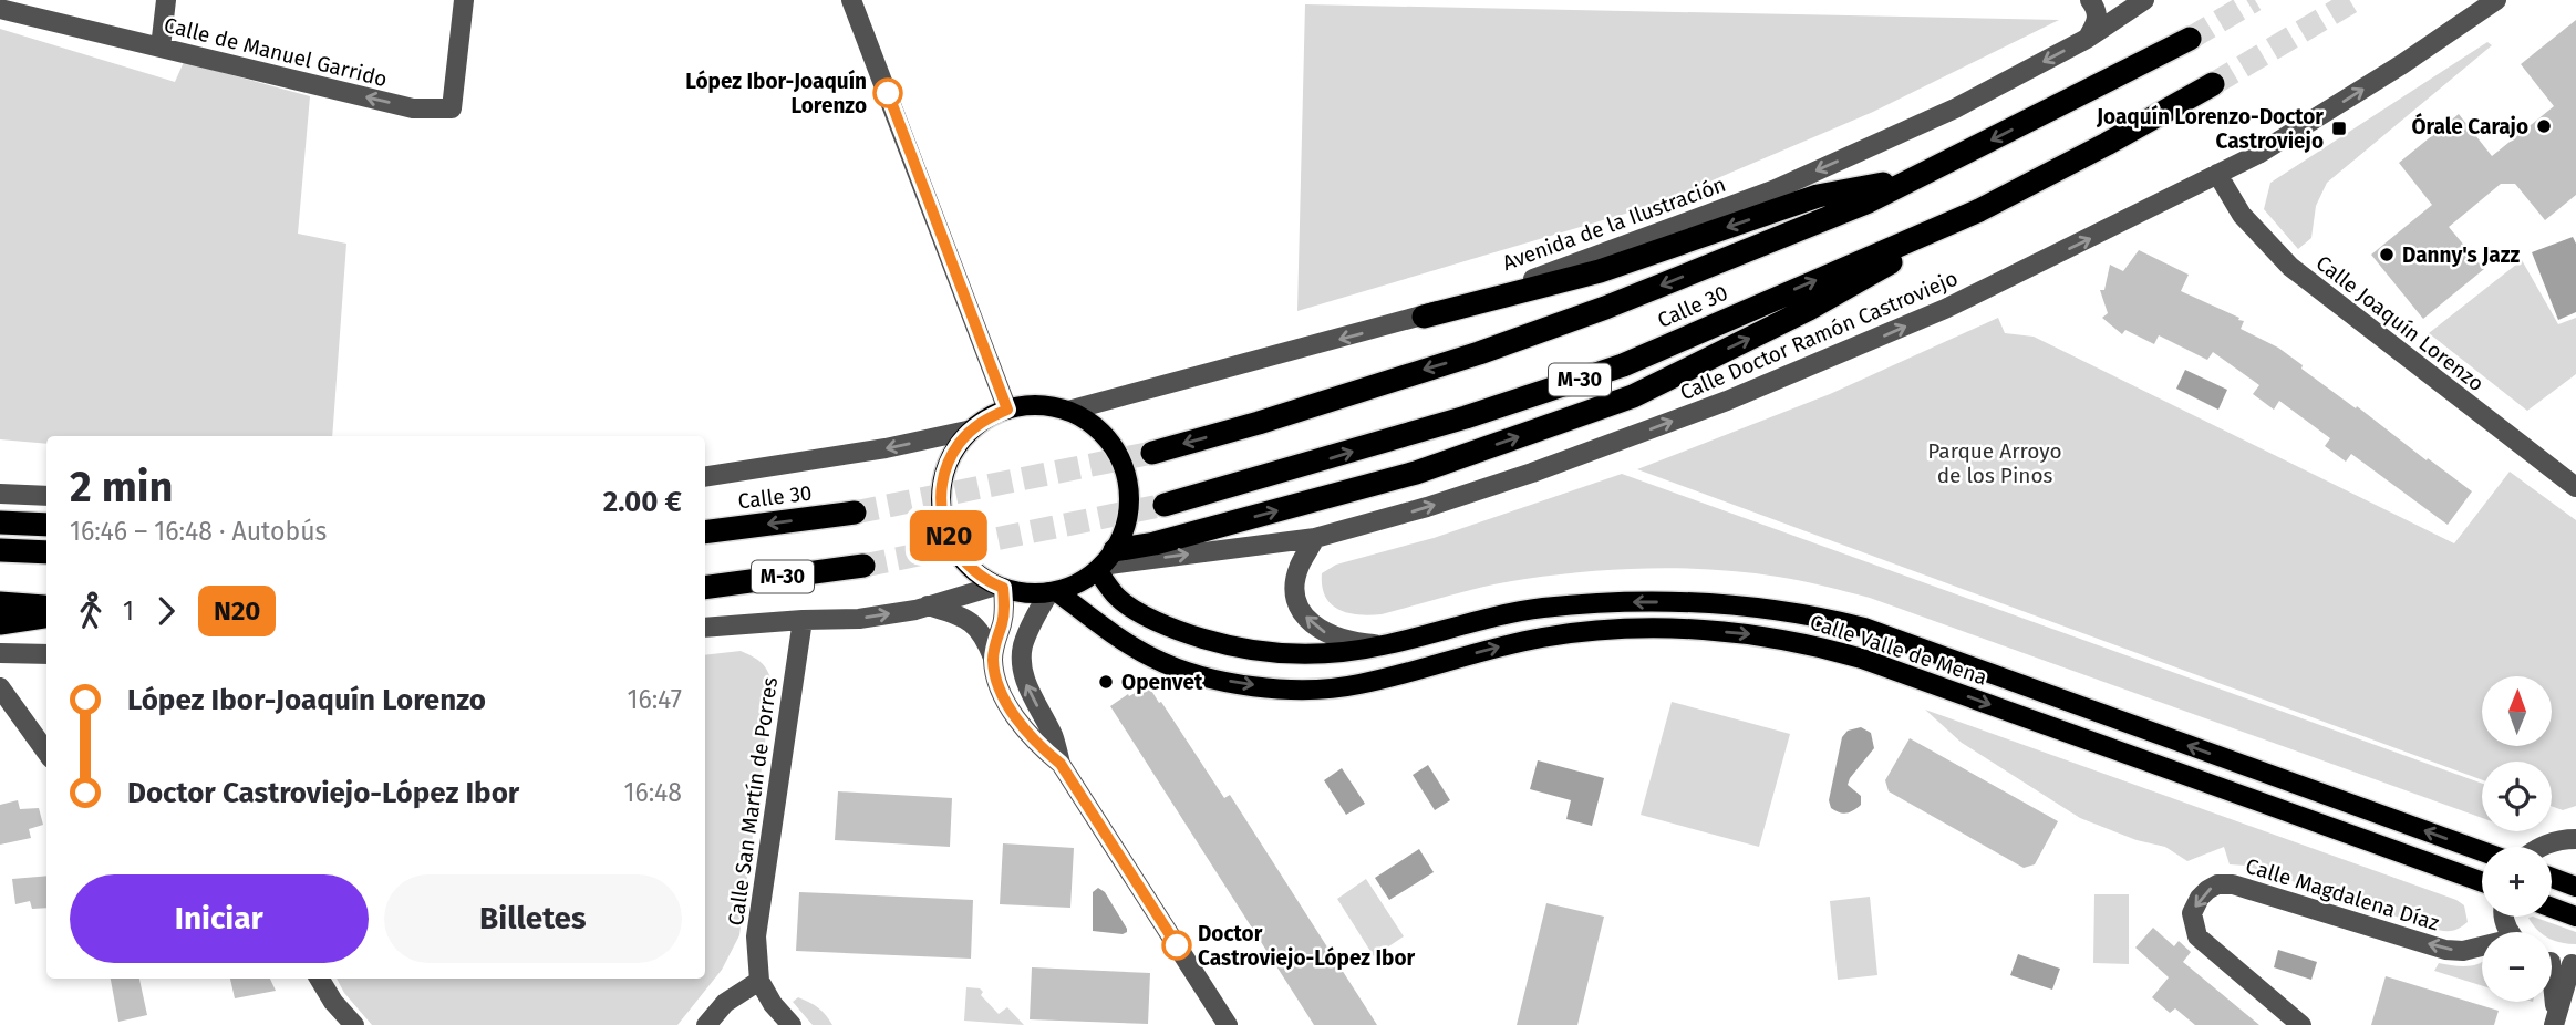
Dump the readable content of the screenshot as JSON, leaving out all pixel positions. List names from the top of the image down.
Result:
{
  "streets": {
    "highway": ["Calle 30", "M-30"],
    "main road": ["Calle Valle de Mena"],
    "street": [
      "Calle de Manuel Garrido",
      "Avenida de la Ilustración",
      "Calle Joaquín Lorenzo",
      "Calle Doctor Ramón Castroviejo",
      "Calle San Martín de Porres",
      "Calle Magdalena Díaz"
    ]
  },
  "crossings": [
    ["Avenida de la Ilustración", "Calle Doctor Ramón Castroviejo"],
    ["Avenida de la Ilustración", "Calle Valle de Mena"],
    ["Calle Joaquín Lorenzo", "Calle Doctor Ramón Castroviejo"],
    ["Calle Doctor Ramón Castroviejo", "Calle Valle de Mena"]
  ],
  "one_way": ["Avenida de la Ilustración", "Calle Doctor Ramón Castroviejo"],
  "parks": ["Parque Arroyo de los Pinos"],
  "places": {
    "other": [
      "López Ibor-Joaquín Lorenzo",
      "Órale Carajo",
      "Danny's Jazz",
      "Openvet",
      "Doctor Castroviejo-López Ibor"
    ],
    "transit": ["Joaquín Lorenzo-Doctor Castroviejo"]
  },
  "lines": ["bus line N20"],
  "north": "top",
  "page": {
    "on_map": "N20",
    "heading": ["2 min", "16:46 – 16:48 · Autobús", "2.00 €"],
    "legs": ["1", "N20"],
    "list": [
      {
        "name": "López Ibor-Joaquín Lorenzo",
        "value": "16:47"
      },
      {
        "name": "Doctor Castroviejo-López Ibor",
        "value": "16:48"
      }
    ],
    "map_buttons": ["+", "−"],
    "buttons": ["Iniciar", "Billetes"]
  }
}
